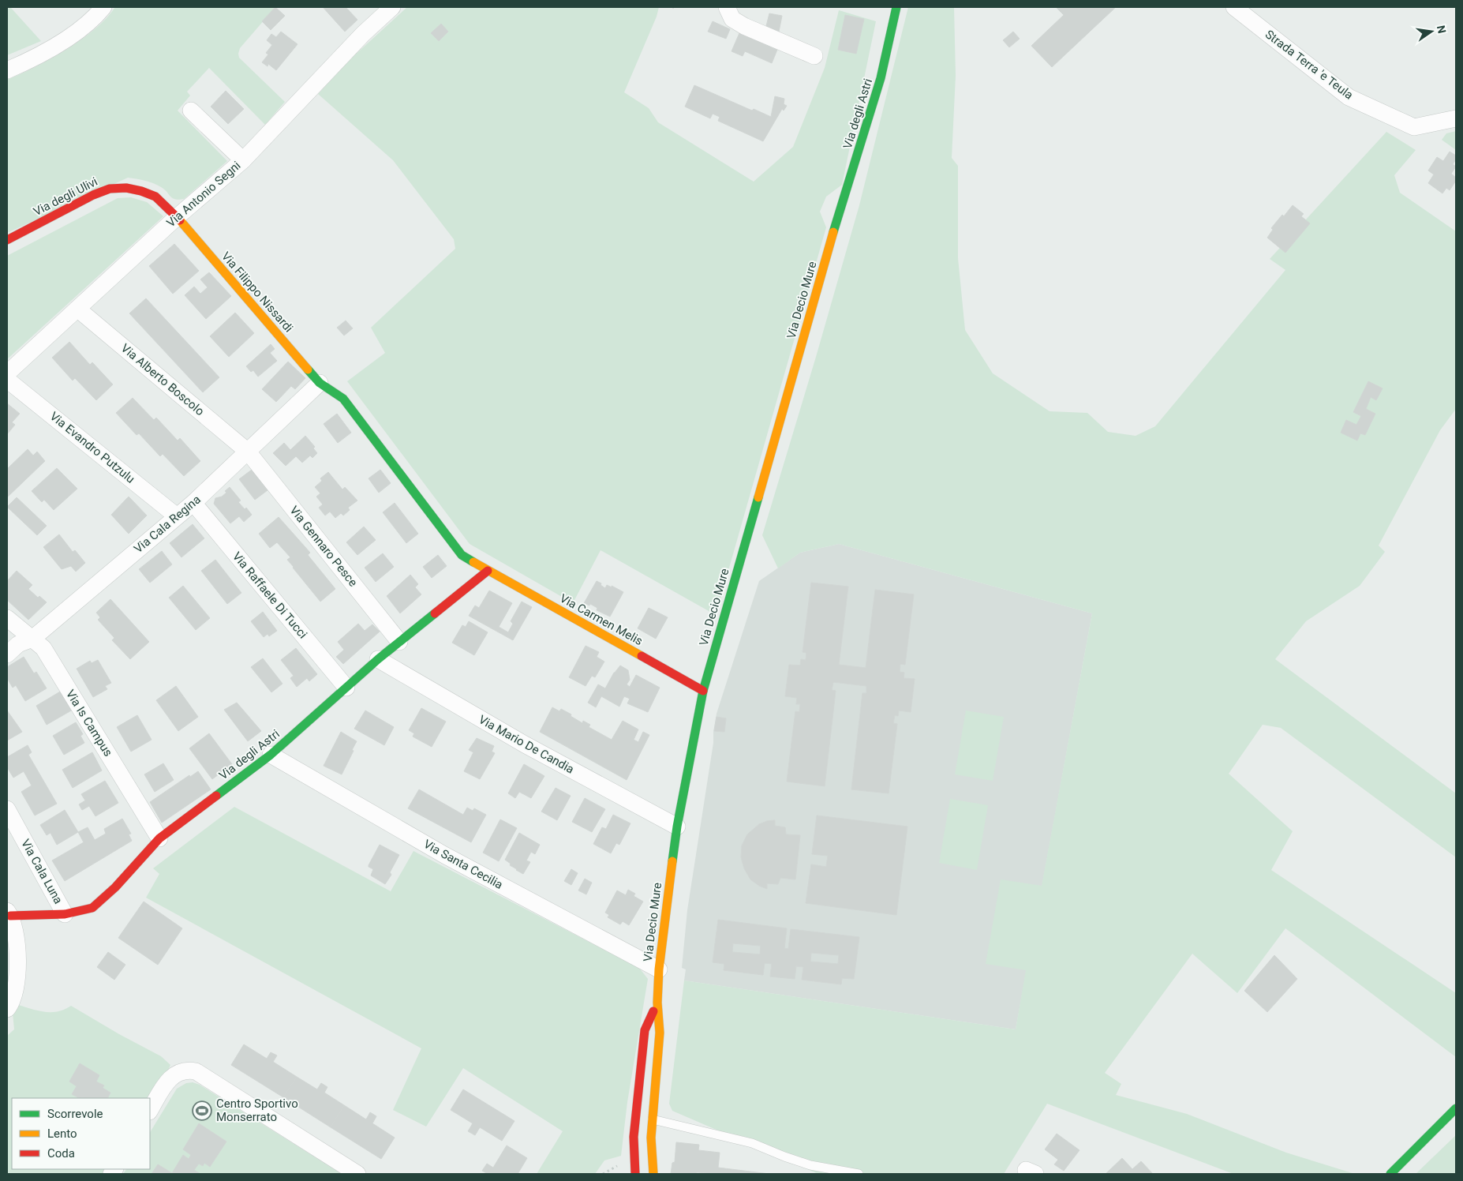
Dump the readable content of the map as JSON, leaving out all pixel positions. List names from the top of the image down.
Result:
{
  "streets": {
    "street": [
      "Strada Terra 'e Teula",
      "Via degli Astri",
      "Via Antonio Segni",
      "Via degli Ulivi",
      "Via Filippo Nissardi",
      "Via Decio Mure",
      "Via Alberto Boscolo",
      "Via Evandro Putzulu",
      "Via Cala Regina",
      "Via Gennaro Pesce",
      "Via Raffaele Di Tucci",
      "Via Carmen Melis",
      "Via Is Campus",
      "Via Mario De Candia",
      "Via Santa Cecilia",
      "Via Cala Luna"
    ]
  },
  "crossings": [
    ["Via degli Astri", "Via Filippo Nissardi"],
    ["Via degli Astri", "Via Decio Mure"],
    ["Via degli Astri", "Via Gennaro Pesce"],
    ["Via degli Astri", "Via Raffaele Di Tucci"],
    ["Via degli Astri", "Via Carmen Melis"],
    ["Via degli Astri", "Via Is Campus"],
    ["Via degli Astri", "Via Mario De Candia"],
    ["Via degli Astri", "Via Santa Cecilia"],
    ["Via degli Astri", "Via Cala Luna"],
    ["Via Antonio Segni", "Via degli Ulivi"],
    ["Via Antonio Segni", "Via Filippo Nissardi"],
    ["Via Antonio Segni", "Via Alberto Boscolo"],
    ["Via degli Ulivi", "Via Filippo Nissardi"],
    ["Via Filippo Nissardi", "Via Cala Regina"],
    ["Via Filippo Nissardi", "Via Carmen Melis"],
    ["Via Decio Mure", "Via Carmen Melis"],
    ["Via Decio Mure", "Via Mario De Candia"],
    ["Via Decio Mure", "Via Santa Cecilia"],
    ["Via Alberto Boscolo", "Via Cala Regina"],
    ["Via Alberto Boscolo", "Via Gennaro Pesce"],
    ["Via Evandro Putzulu", "Via Cala Regina"],
    ["Via Cala Regina", "Via Gennaro Pesce"],
    ["Via Cala Regina", "Via Raffaele Di Tucci"],
    ["Via Cala Regina", "Via Is Campus"]
  ],
  "places": {
    "sports": ["Centro Sportivo Monserrato"]
  },
  "legend": ["Scorrevole", "Lento", "Coda"],
  "north": "right"
}
